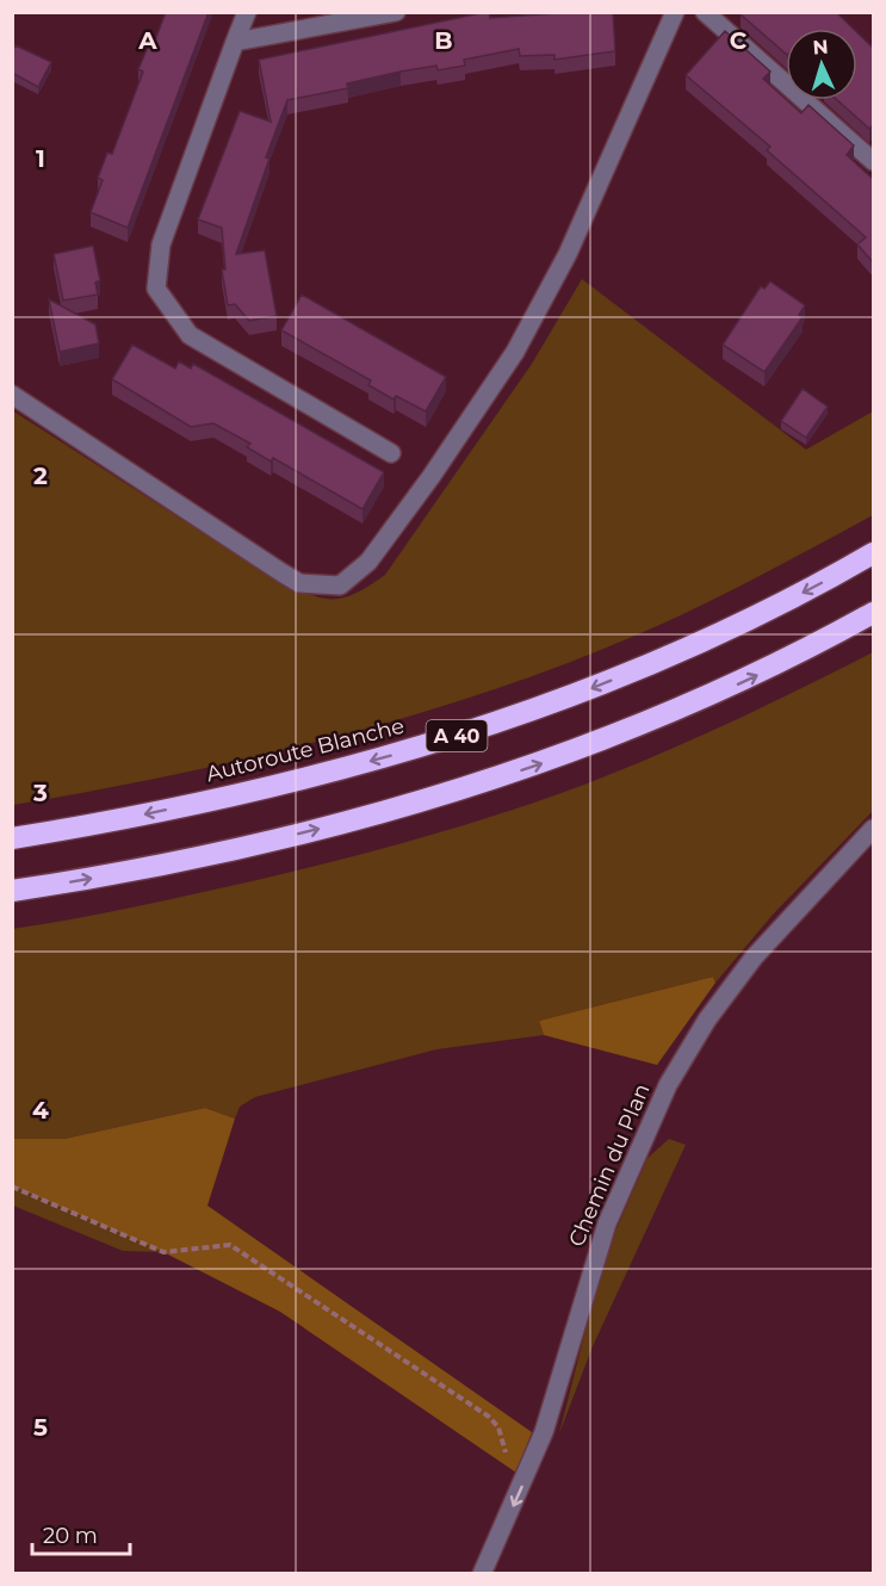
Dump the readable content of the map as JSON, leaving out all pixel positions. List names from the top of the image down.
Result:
{
  "streets": {
    "highway": ["A 40", "Autoroute Blanche"],
    "street": ["Chemin du Plan"]
  },
  "one_way": ["Chemin du Plan"],
  "scale_bar": "20 m",
  "north": "top",
  "grid": {
    "columns": ["A", "B", "C"],
    "rows": [
      "1",
      "2",
      "3",
      "4",
      "5"
    ]
  }
}
